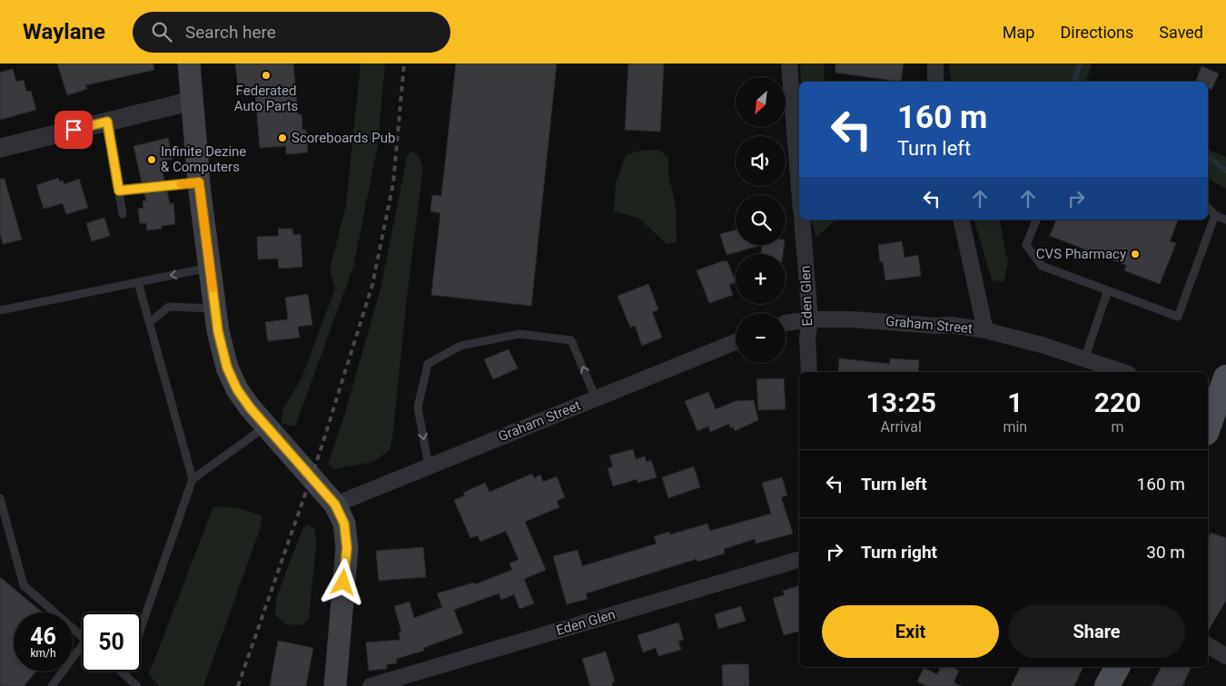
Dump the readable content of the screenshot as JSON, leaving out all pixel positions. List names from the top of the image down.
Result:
{
  "streets": {
    "street": ["Eden Glen", "Graham Street"]
  },
  "crossings": [
    ["Eden Glen", "Graham Street"]
  ],
  "places": [
    "Federated Auto Parts",
    "Scoreboards Pub",
    "Infinite Dezine & Computers",
    "CVS Pharmacy"
  ],
  "north": "bottom left",
  "page": {
    "header": "Waylane",
    "search": "Search here",
    "nav": ["Map", "Directions", "Saved"],
    "map_buttons": ["+", "−"],
    "turn": ["160 m", "Turn left"],
    "eta": [
      "13:25",
      "Arrival",
      "1",
      "min",
      "220",
      "m"
    ],
    "list": [
      {
        "name": "Turn left",
        "value": "160 m"
      },
      {
        "name": "Turn right",
        "value": "30 m"
      }
    ],
    "buttons": ["Exit", "Share"],
    "speed": "46 km/h",
    "limit": "50"
  }
}
